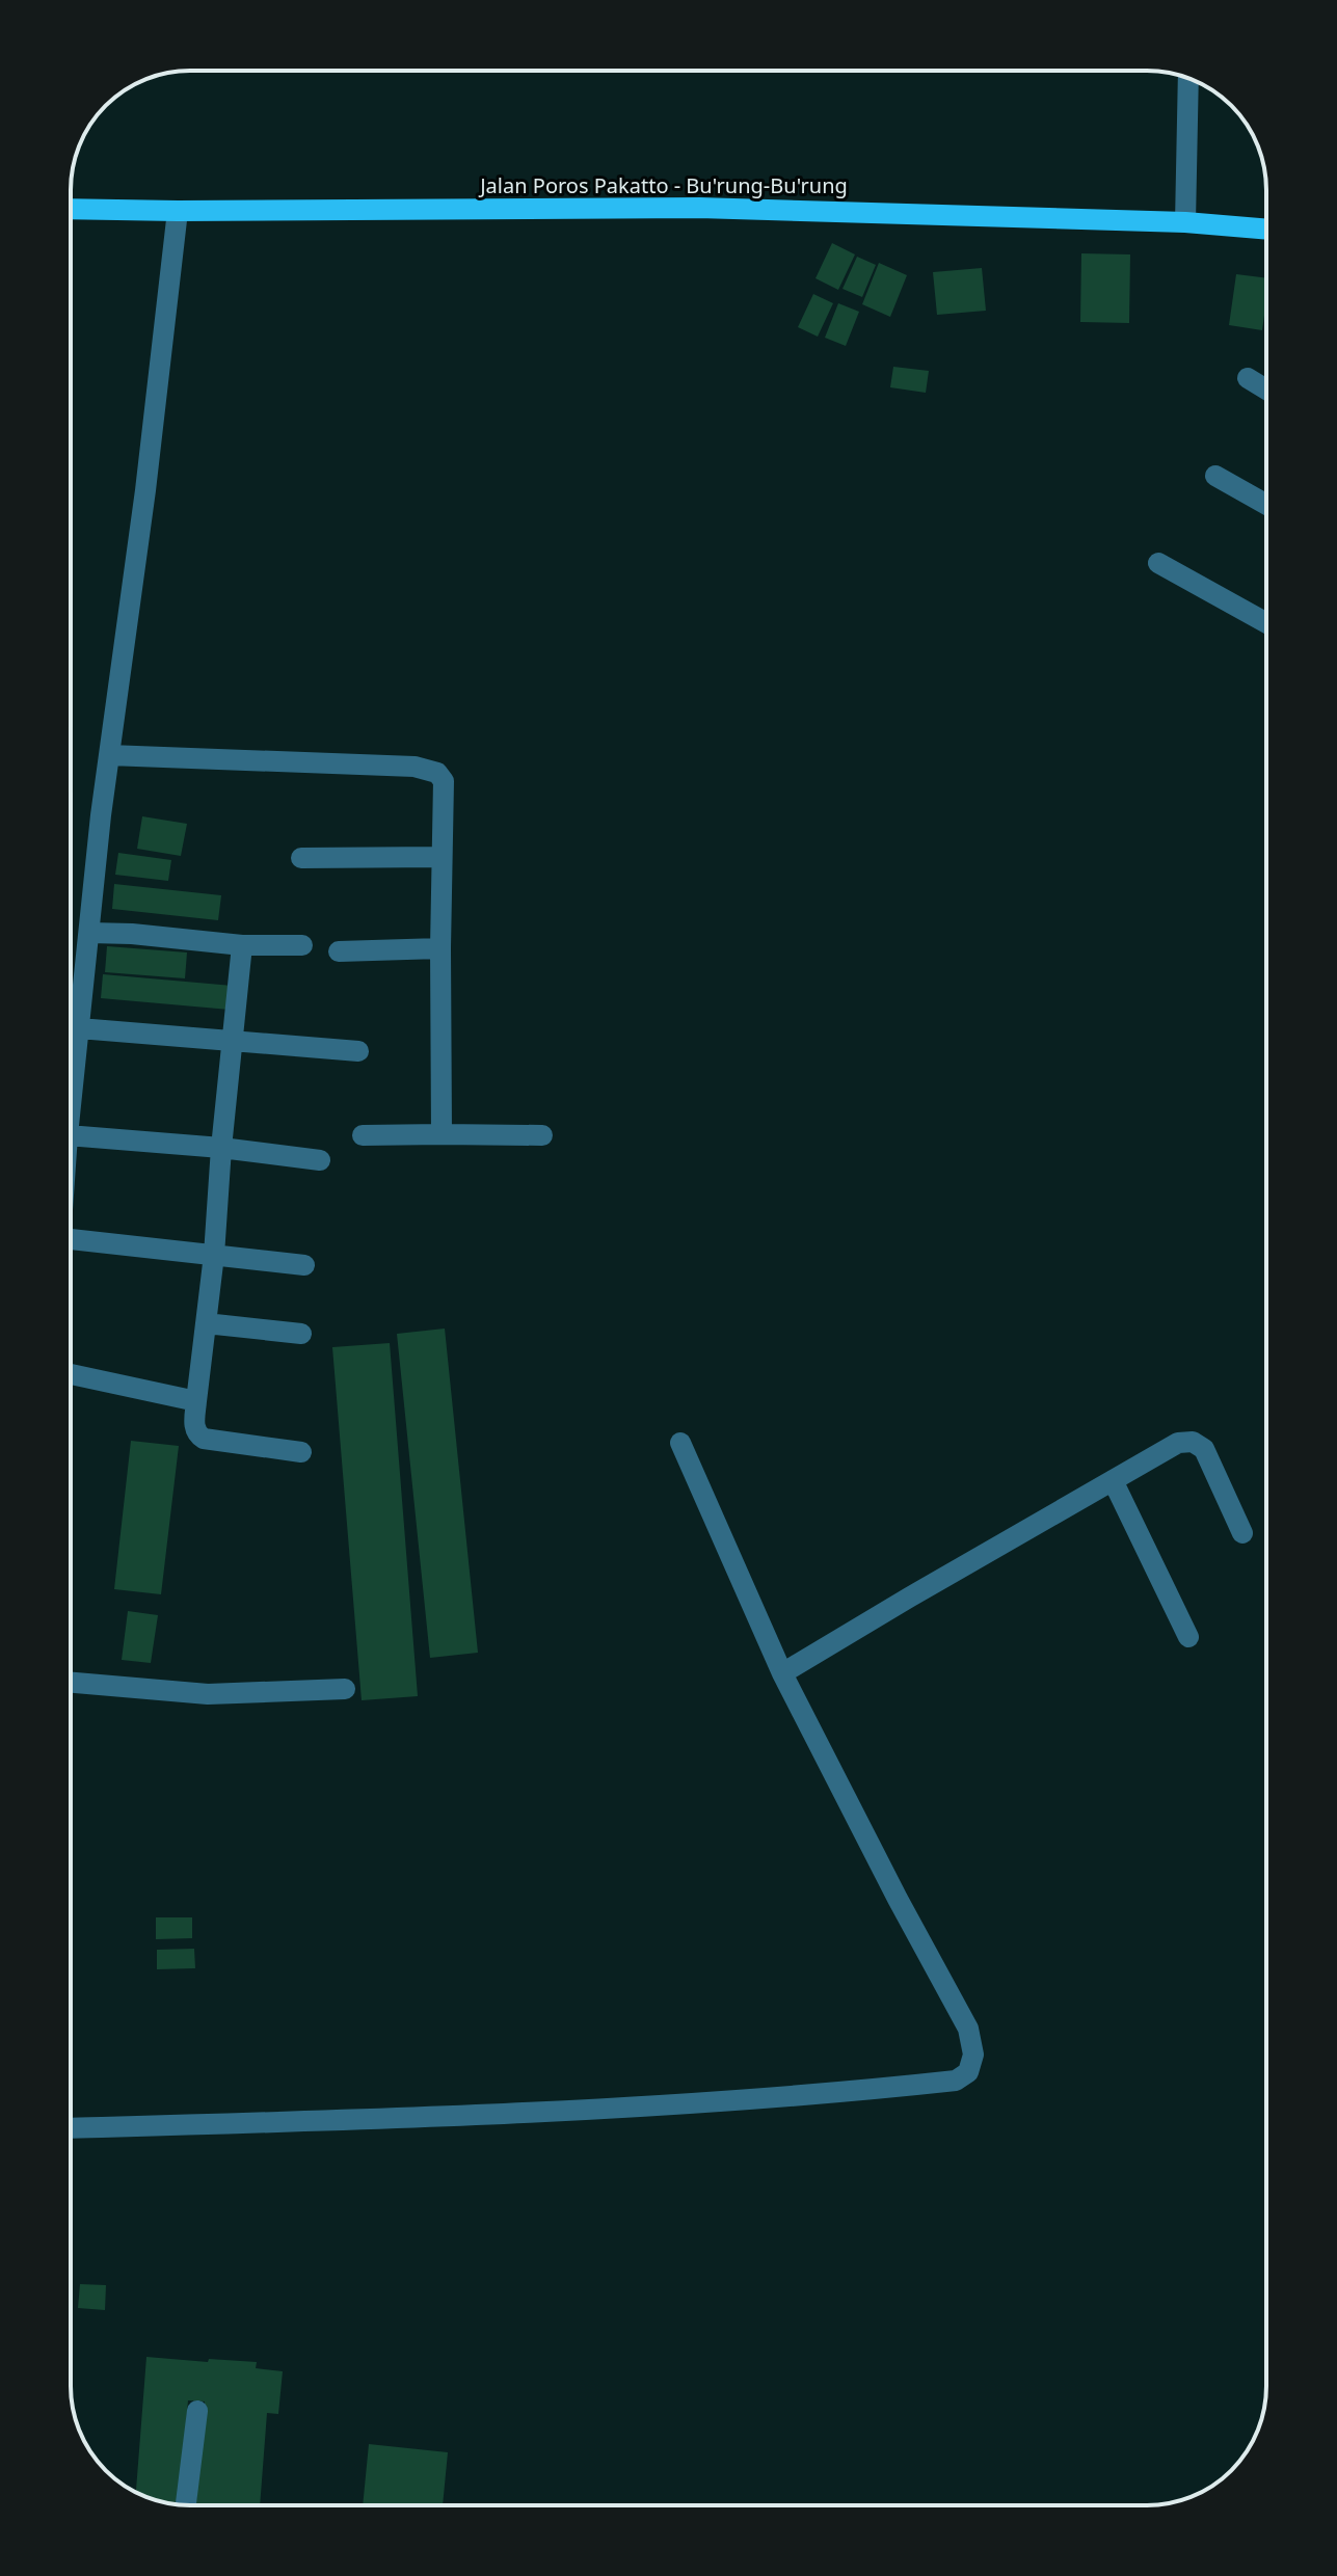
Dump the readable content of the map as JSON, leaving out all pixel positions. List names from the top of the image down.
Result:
{
  "streets": {
    "main road": ["Jalan Poros Pakatto - Bu'rung-Bu'rung"]
  }
}
